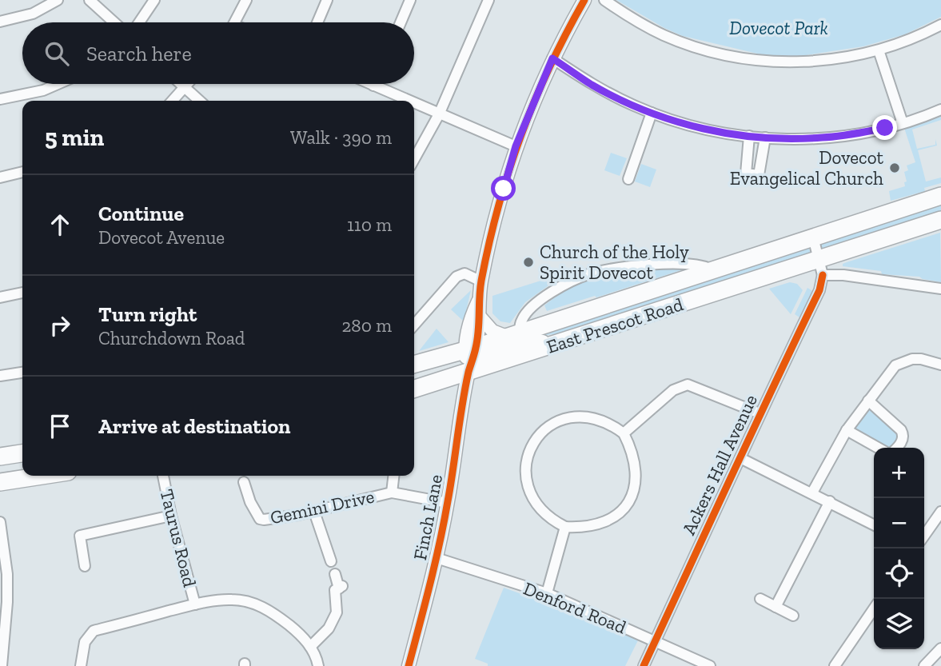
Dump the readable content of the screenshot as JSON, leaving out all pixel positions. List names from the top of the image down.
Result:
{
  "streets": {
    "highway": ["East Prescot Road"],
    "street": [
      "Ackers Hall Avenue",
      "Gemini Drive",
      "Finch Lane",
      "Taurus Road",
      "Denford Road"
    ]
  },
  "crossings": [
    ["East Prescot Road", "Ackers Hall Avenue"],
    ["East Prescot Road", "Finch Lane"],
    ["Ackers Hall Avenue", "Denford Road"],
    ["Gemini Drive", "Finch Lane"],
    ["Finch Lane", "Denford Road"]
  ],
  "parks": ["Dovecot Park"],
  "places": ["Dovecot Evangelical Church", "Church of the Holy Spirit Dovecot"],
  "page": {
    "search": "Search here",
    "heading": ["5 min", "Walk · 390 m"],
    "list": [
      ["Continue", "Dovecot Avenue", "110 m"],
      ["Turn right", "Churchdown Road", "280 m"],
      "Arrive at destination"
    ],
    "map_buttons": ["+", "−"]
  }
}
